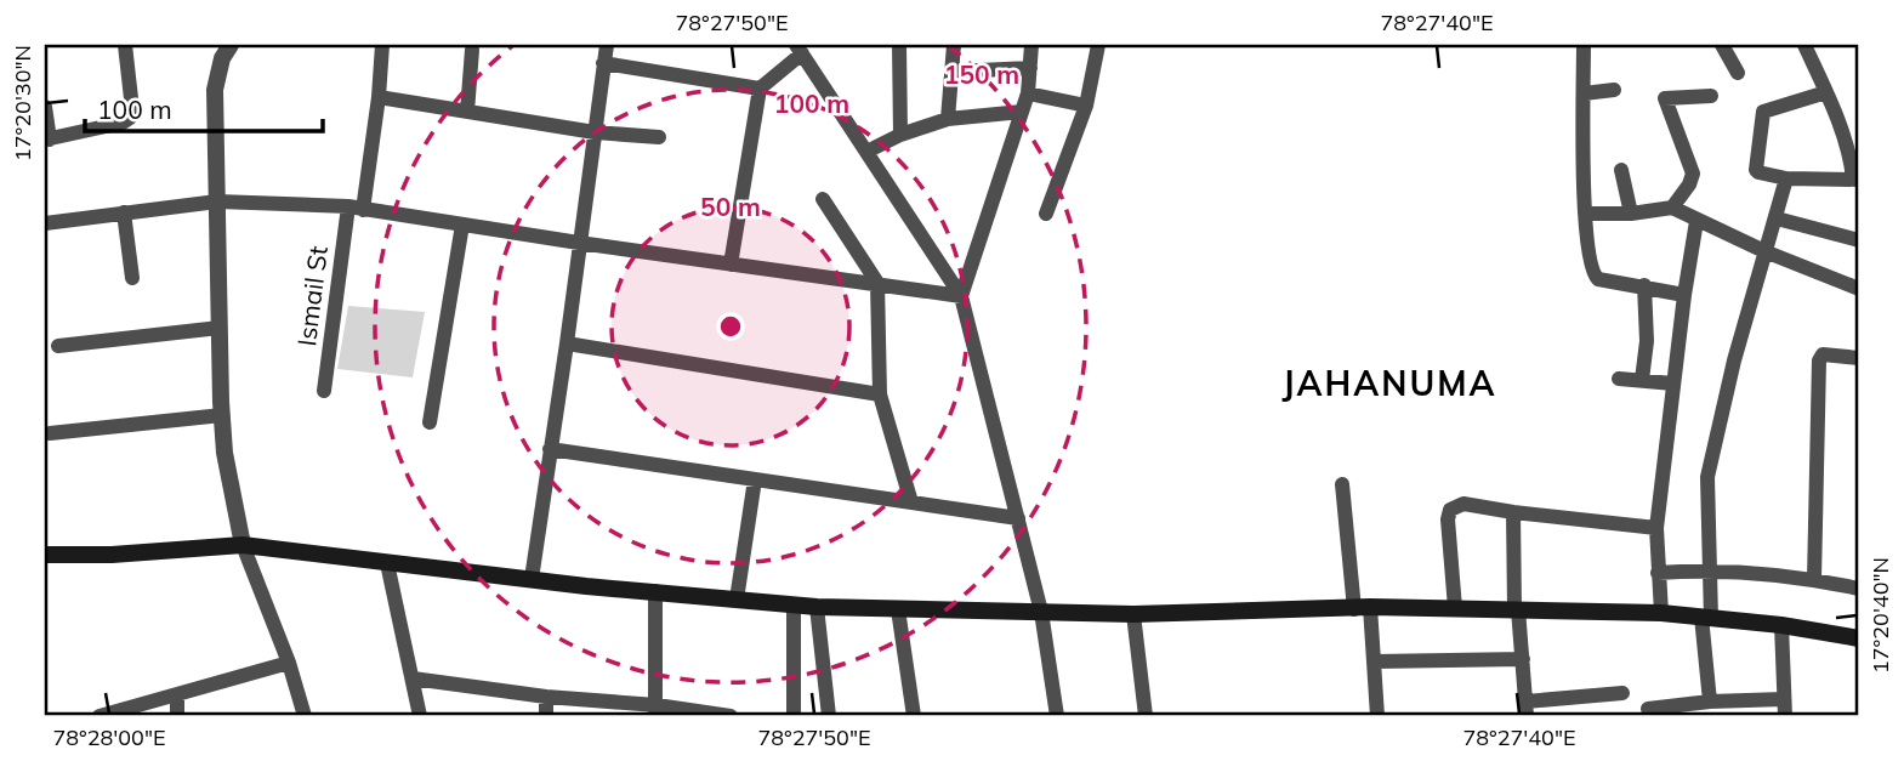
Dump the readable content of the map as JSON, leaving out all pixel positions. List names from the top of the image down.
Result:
{
  "streets": {
    "street": ["Ismail St"]
  },
  "districts": ["JAHANUMA"],
  "scale_bar": "100 m",
  "coordinates": [
    "78°27'50\"E",
    "78°27'40\"E",
    "17°20'30\"N",
    "17°20'40\"N",
    "78°28'00\"E"
  ],
  "rings": ["150 m", "100 m", "50 m"]
}
